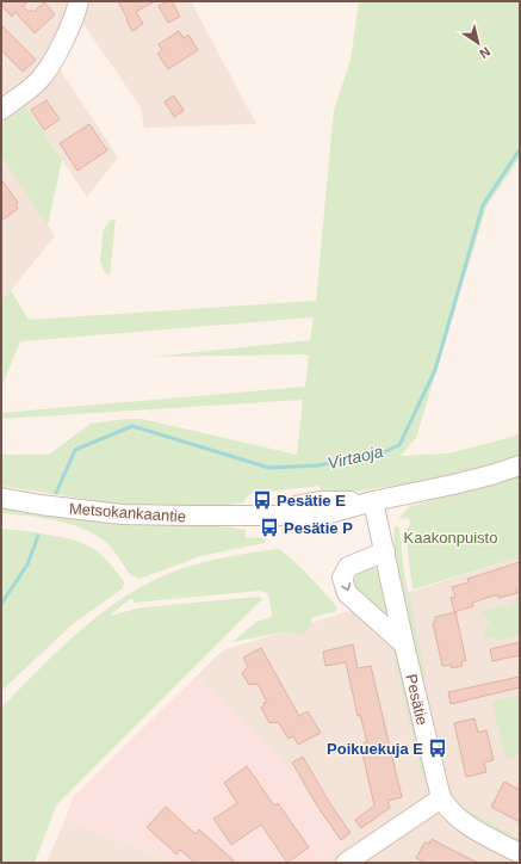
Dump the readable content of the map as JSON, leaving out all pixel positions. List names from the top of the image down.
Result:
{
  "streets": {
    "street": ["Metsokankaantie", "Pesätie"]
  },
  "crossings": [
    ["Metsokankaantie", "Pesätie"]
  ],
  "water": ["Virtaoja"],
  "parks": ["Kaakonpuisto"],
  "places": {
    "bus stop": ["Pesätie E", "Pesätie P", "Poikuekuja E"]
  },
  "north": "bottom right"
}
